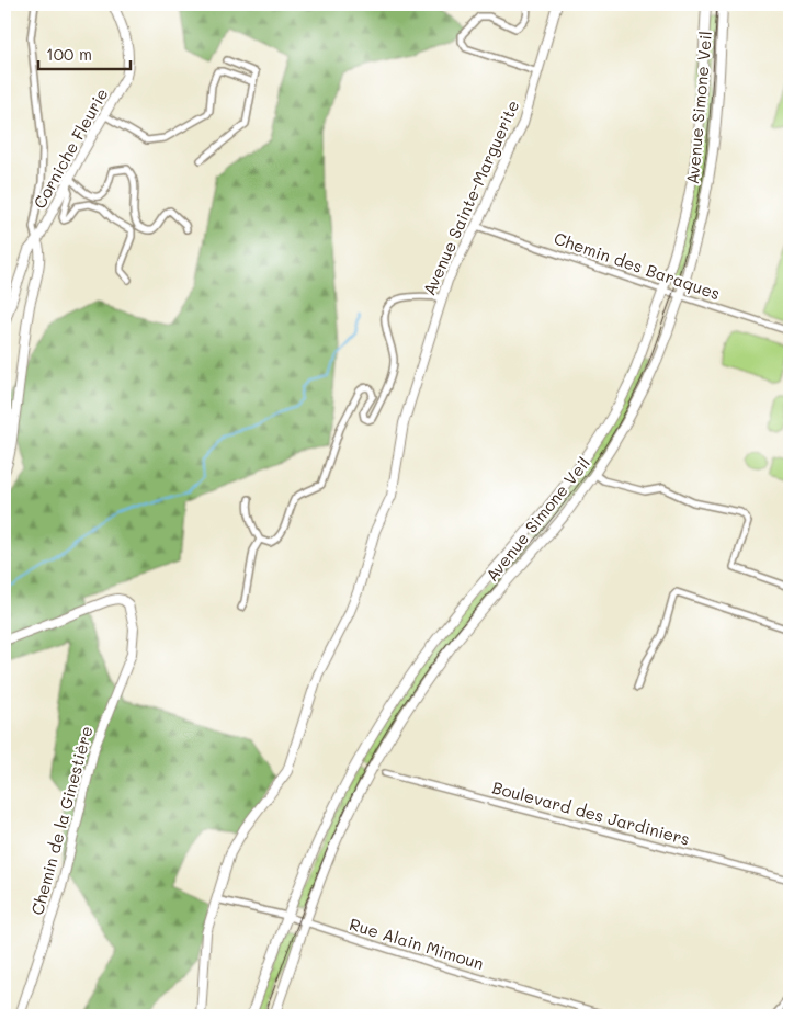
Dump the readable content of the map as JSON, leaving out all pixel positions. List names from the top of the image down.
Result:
{
  "streets": {
    "main road": [
      "Avenue Simone Veil",
      "Corniche Fleurie",
      "Avenue Sainte-Marguerite",
      "Chemin de la Ginestière"
    ],
    "street": ["Chemin des Baraques", "Boulevard des Jardiniers", "Rue Alain Mimoun"]
  },
  "crossings": [
    ["Avenue Simone Veil", "Chemin des Baraques"],
    ["Avenue Simone Veil", "Rue Alain Mimoun"],
    ["Avenue Sainte-Marguerite", "Chemin des Baraques"],
    ["Avenue Sainte-Marguerite", "Rue Alain Mimoun"]
  ],
  "scale_bar": "100 m"
}
